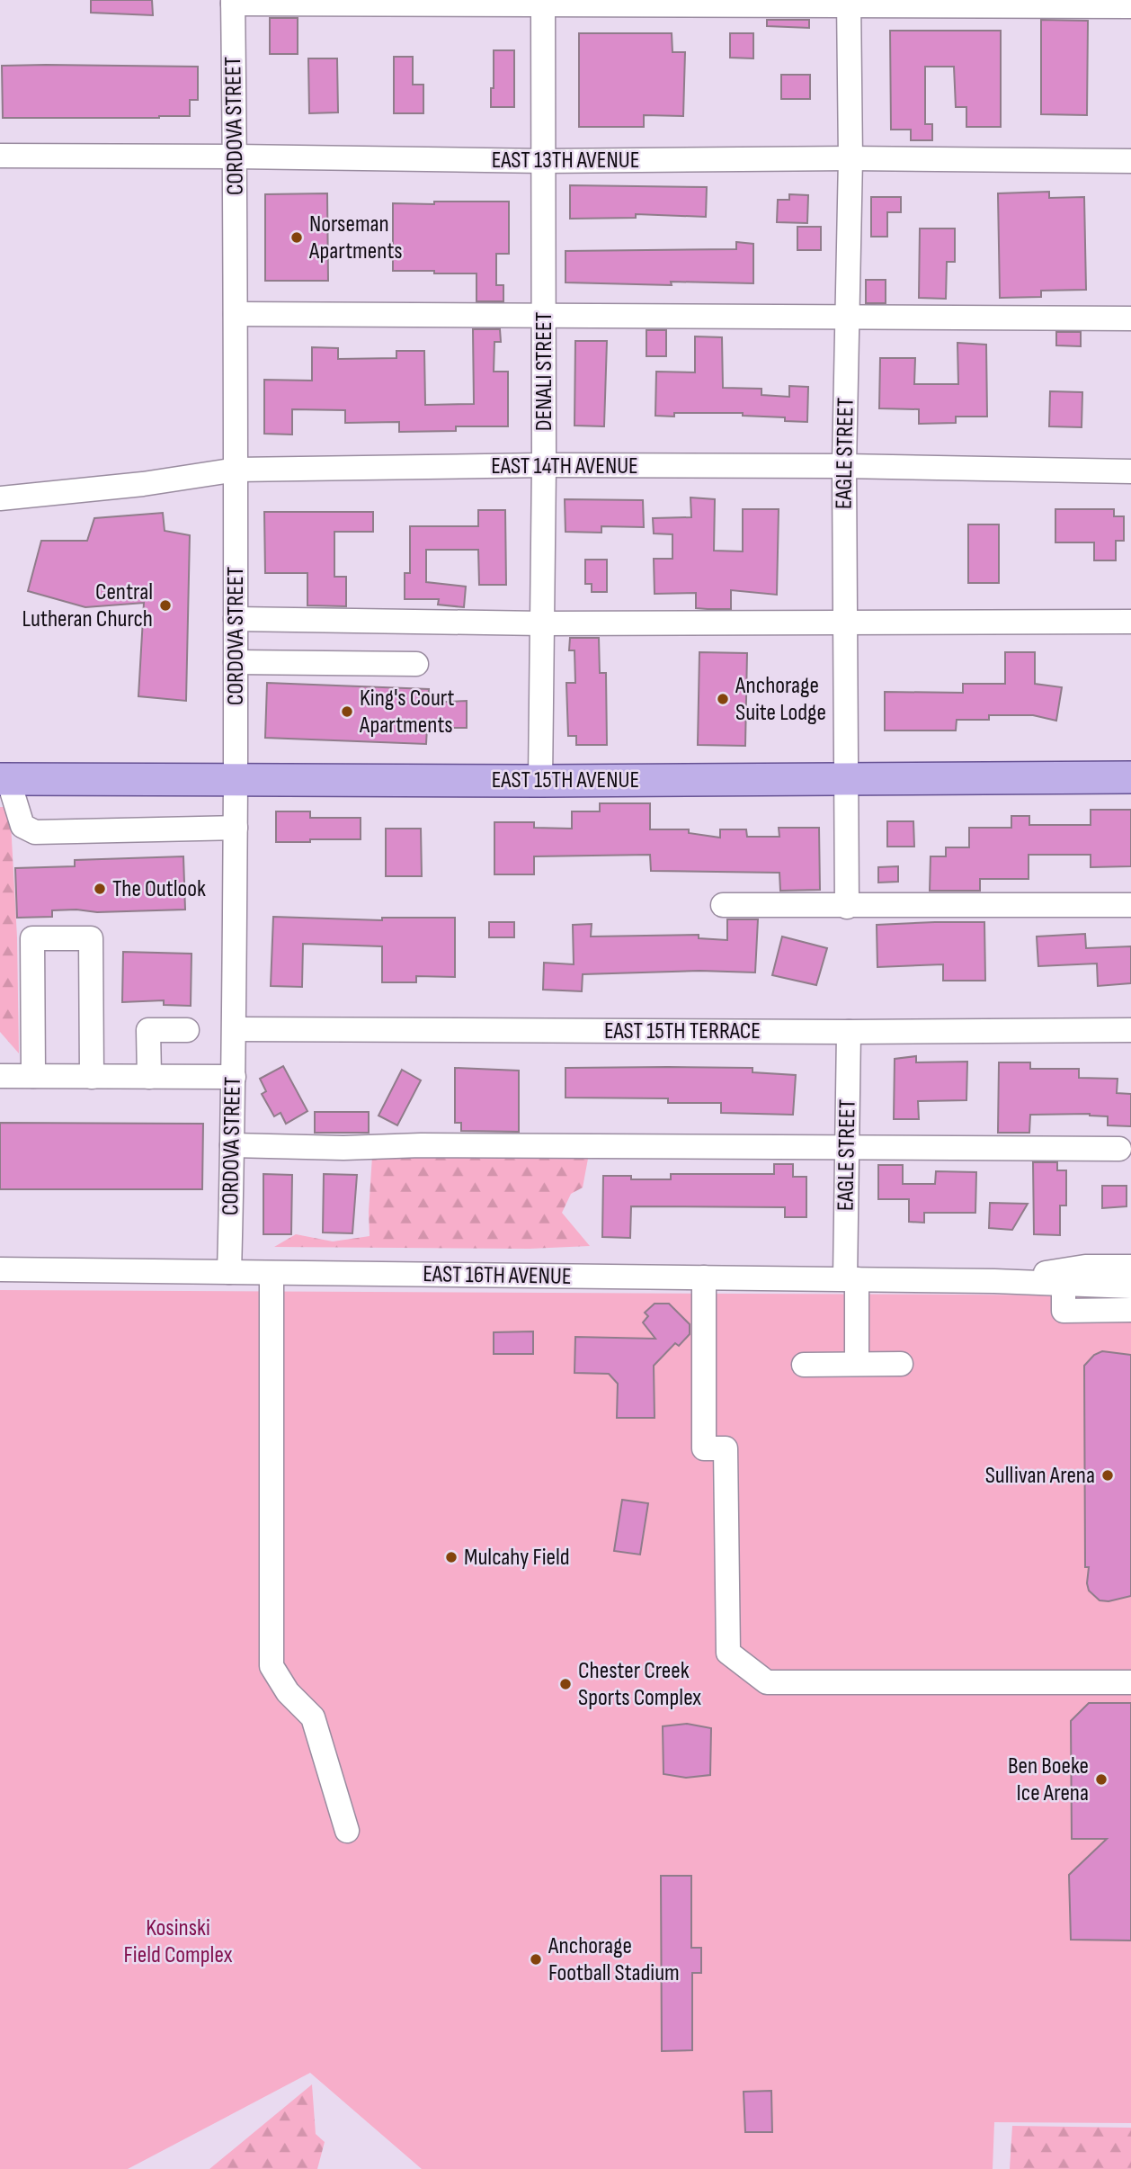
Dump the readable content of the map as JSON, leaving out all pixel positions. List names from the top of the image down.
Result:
{
  "streets": {
    "main road": ["EAST 15TH AVENUE"],
    "street": [
      "CORDOVA STREET",
      "EAST 13TH AVENUE",
      "DENALI STREET",
      "EAGLE STREET",
      "EAST 14TH AVENUE",
      "EAST 15TH TERRACE",
      "EAST 16TH AVENUE"
    ]
  },
  "crossings": [
    ["CORDOVA STREET", "EAST 13TH AVENUE"],
    ["CORDOVA STREET", "EAST 14TH AVENUE"],
    ["CORDOVA STREET", "EAST 15TH AVENUE"],
    ["CORDOVA STREET", "EAST 15TH TERRACE"],
    ["CORDOVA STREET", "EAST 16TH AVENUE"],
    ["EAST 13TH AVENUE", "DENALI STREET"],
    ["EAST 13TH AVENUE", "EAGLE STREET"],
    ["DENALI STREET", "EAST 14TH AVENUE"],
    ["DENALI STREET", "EAST 15TH AVENUE"],
    ["EAGLE STREET", "EAST 14TH AVENUE"],
    ["EAGLE STREET", "EAST 15TH AVENUE"],
    ["EAGLE STREET", "EAST 15TH TERRACE"],
    ["EAGLE STREET", "EAST 16TH AVENUE"]
  ],
  "parks": ["Kosinski Field Complex"],
  "places": [
    "Norseman Apartments",
    "Central Lutheran Church",
    "Anchorage Suite Lodge",
    "King's Court Apartments",
    "The Outlook",
    "Sullivan Arena",
    "Mulcahy Field",
    "Chester Creek Sports Complex",
    "Ben Boeke Ice Arena",
    "Anchorage Football Stadium"
  ]
}
